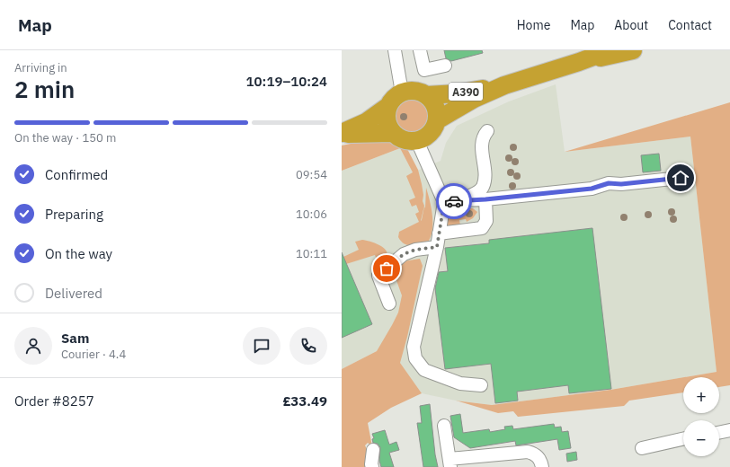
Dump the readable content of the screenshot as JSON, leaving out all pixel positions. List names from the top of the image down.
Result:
{
  "streets": {
    "highway": ["A390"]
  },
  "page": {
    "header": "Map",
    "nav": [
      "Home",
      "Map",
      "About",
      "Contact"
    ],
    "heading": ["2 min", "Arriving in", "10:19–10:24"],
    "panel": [
      "Sam",
      "Courier · 4.4",
      "Order #8257",
      "£33.49"
    ],
    "bar": "On the way · 150 m",
    "list": [
      ["Confirmed", "09:54"],
      ["Preparing", "10:06"],
      ["On the way", "10:11"],
      "Delivered"
    ],
    "map_buttons": ["+", "−"]
  }
}
